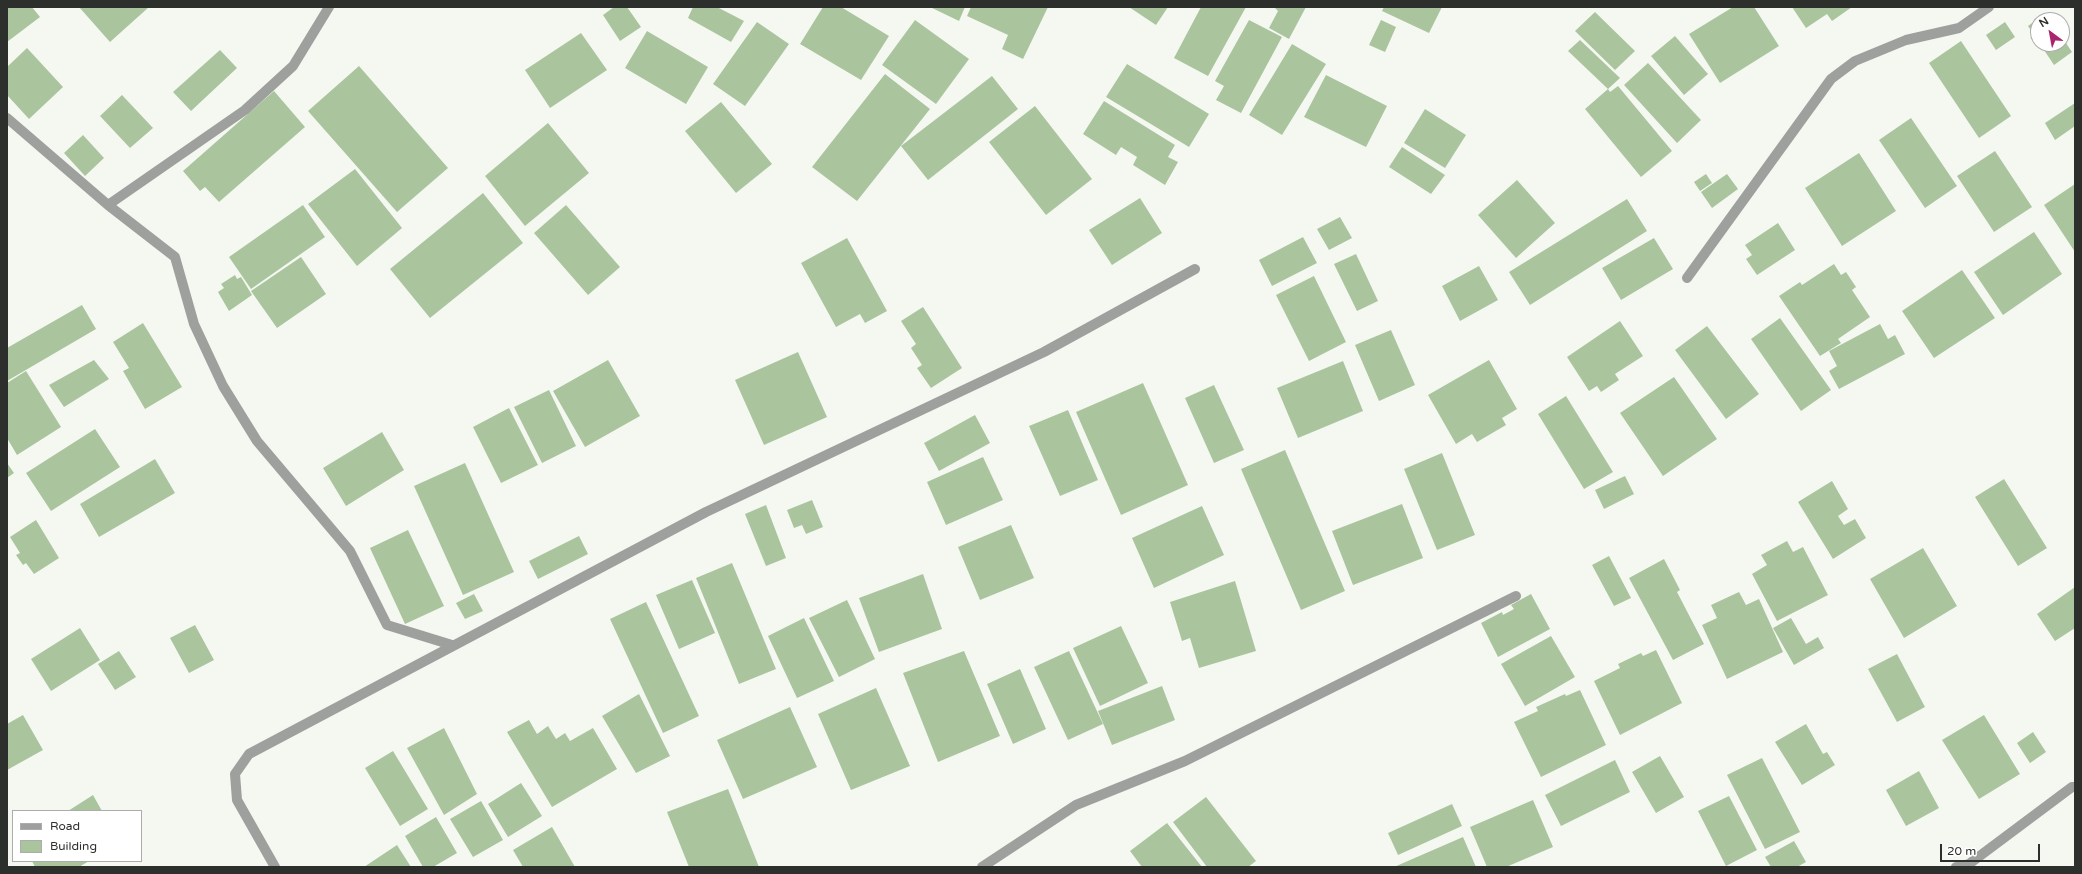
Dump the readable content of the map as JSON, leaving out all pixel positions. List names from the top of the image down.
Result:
{
  "legend": ["Road", "Building"],
  "scale_bar": "20 m",
  "north": "top left"
}
